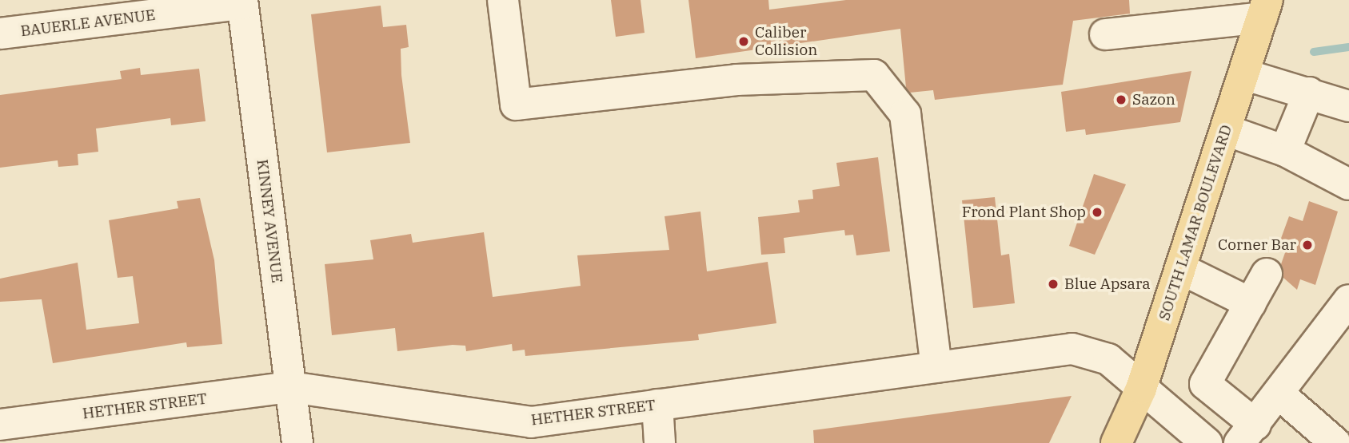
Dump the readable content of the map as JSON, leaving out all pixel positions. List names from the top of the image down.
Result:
{
  "streets": {
    "main road": ["SOUTH LAMAR BOULEVARD"],
    "street": ["BAUERLE AVENUE", "KINNEY AVENUE", "HETHER STREET"]
  },
  "crossings": [
    ["BAUERLE AVENUE", "KINNEY AVENUE"],
    ["KINNEY AVENUE", "HETHER STREET"],
    ["SOUTH LAMAR BOULEVARD", "HETHER STREET"]
  ],
  "places": [
    "Caliber Collision",
    "Sazon",
    "Frond Plant Shop",
    "Corner Bar",
    "Blue Apsara"
  ]
}
